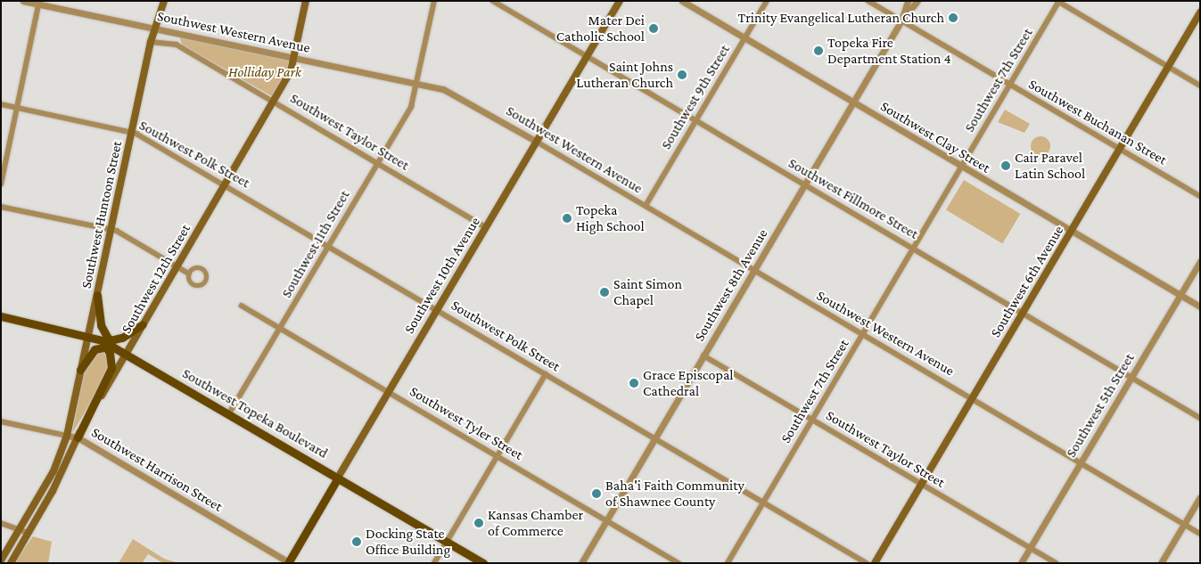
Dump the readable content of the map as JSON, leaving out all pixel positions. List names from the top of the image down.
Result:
{
  "streets": {
    "main road": [
      "Southwest Huntoon Street",
      "Southwest 10th Avenue",
      "Southwest 12th Street",
      "Southwest 6th Avenue",
      "Southwest Topeka Boulevard"
    ],
    "street": [
      "Southwest Western Avenue",
      "Southwest 7th Street",
      "Southwest 9th Street",
      "Southwest Buchanan Street",
      "Southwest Taylor Street",
      "Southwest Clay Street",
      "Southwest Polk Street",
      "Southwest Fillmore Street",
      "Southwest 11th Street",
      "Southwest 8th Avenue",
      "Southwest 5th Street",
      "Southwest Tyler Street",
      "Southwest Harrison Street"
    ]
  },
  "crossings": [
    ["Southwest Western Avenue", "Southwest 7th Street"],
    ["Southwest Western Avenue", "Southwest 9th Street"],
    ["Southwest Western Avenue", "Southwest Huntoon Street"],
    ["Southwest Western Avenue", "Southwest 11th Street"],
    ["Southwest Western Avenue", "Southwest 10th Avenue"],
    ["Southwest Western Avenue", "Southwest 12th Street"],
    ["Southwest Western Avenue", "Southwest 6th Avenue"],
    ["Southwest Western Avenue", "Southwest 8th Avenue"],
    ["Southwest Western Avenue", "Southwest 5th Street"],
    ["Southwest 7th Street", "Southwest Buchanan Street"],
    ["Southwest 7th Street", "Southwest Taylor Street"],
    ["Southwest 7th Street", "Southwest Clay Street"],
    ["Southwest 7th Street", "Southwest Polk Street"],
    ["Southwest 7th Street", "Southwest Fillmore Street"],
    ["Southwest 9th Street", "Southwest Clay Street"],
    ["Southwest 9th Street", "Southwest Fillmore Street"],
    ["Southwest Buchanan Street", "Southwest 6th Avenue"],
    ["Southwest Buchanan Street", "Southwest 8th Avenue"],
    ["Southwest Taylor Street", "Southwest Huntoon Street"],
    ["Southwest Taylor Street", "Southwest 11th Street"],
    ["Southwest Taylor Street", "Southwest 10th Avenue"],
    ["Southwest Taylor Street", "Southwest 12th Street"],
    ["Southwest Taylor Street", "Southwest 6th Avenue"],
    ["Southwest Taylor Street", "Southwest 8th Avenue"],
    ["Southwest Taylor Street", "Southwest 5th Street"],
    ["Southwest Clay Street", "Southwest 6th Avenue"],
    ["Southwest Clay Street", "Southwest 8th Avenue"],
    ["Southwest Clay Street", "Southwest 5th Street"],
    ["Southwest Polk Street", "Southwest Huntoon Street"],
    ["Southwest Polk Street", "Southwest 11th Street"],
    ["Southwest Polk Street", "Southwest 10th Avenue"],
    ["Southwest Polk Street", "Southwest 12th Street"],
    ["Southwest Polk Street", "Southwest 8th Avenue"],
    ["Southwest Fillmore Street", "Southwest 10th Avenue"],
    ["Southwest Fillmore Street", "Southwest 6th Avenue"],
    ["Southwest Fillmore Street", "Southwest 8th Avenue"],
    ["Southwest Fillmore Street", "Southwest 5th Street"],
    ["Southwest Huntoon Street", "Southwest Topeka Boulevard"],
    ["Southwest Huntoon Street", "Southwest Harrison Street"],
    ["Southwest 11th Street", "Southwest Topeka Boulevard"],
    ["Southwest 11th Street", "Southwest Tyler Street"],
    ["Southwest 10th Avenue", "Southwest Topeka Boulevard"],
    ["Southwest 10th Avenue", "Southwest Tyler Street"],
    ["Southwest 10th Avenue", "Southwest Harrison Street"],
    ["Southwest 12th Street", "Southwest Topeka Boulevard"],
    ["Southwest 12th Street", "Southwest Harrison Street"],
    ["Southwest 8th Avenue", "Southwest Tyler Street"]
  ],
  "parks": ["Holliday Park"],
  "places": [
    "Trinity Evangelical Lutheran Church",
    "Mater Dei Catholic School",
    "Topeka Fire Department Station 4",
    "Saint Johns Lutheran Church",
    "Cair Paravel Latin School",
    "Topeka High School",
    "Saint Simon Chapel",
    "Grace Episcopal Cathedral",
    "Baha'i Faith Community of Shawnee County",
    "Kansas Chamber of Commerce",
    "Docking State Office Building"
  ]
}
